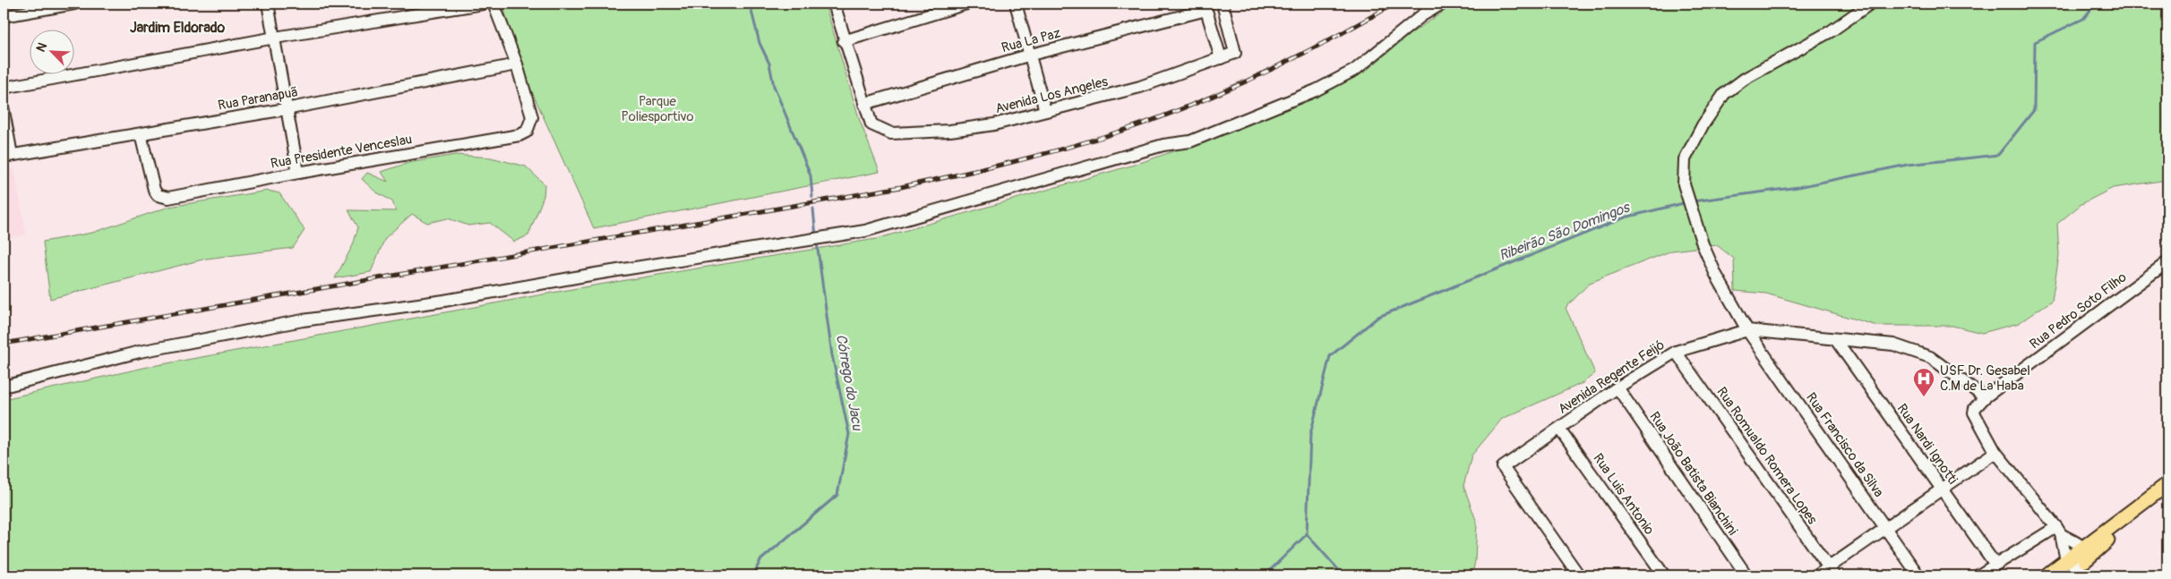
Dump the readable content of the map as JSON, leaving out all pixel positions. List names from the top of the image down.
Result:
{
  "streets": {
    "street": [
      "Rua La Paz",
      "Avenida Los Angeles",
      "Rua Paranapuã",
      "Rua Presidente Venceslau",
      "Rua Pedro Soto Filho",
      "Avenida Regente Feijó",
      "Rua Nardi Ignotti",
      "Rua Francisco da Silva",
      "Rua Romualdo Romera Lopes",
      "Rua João Batista Bianchini",
      "Rua Luis Antonio"
    ]
  },
  "crossings": [
    ["Rua La Paz", "Avenida Los Angeles"],
    ["Rua Paranapuã", "Rua Presidente Venceslau"],
    ["Rua Pedro Soto Filho", "Avenida Regente Feijó"],
    ["Avenida Regente Feijó", "Rua Nardi Ignotti"],
    ["Avenida Regente Feijó", "Rua Francisco da Silva"],
    ["Avenida Regente Feijó", "Rua Romualdo Romera Lopes"],
    ["Avenida Regente Feijó", "Rua João Batista Bianchini"],
    ["Avenida Regente Feijó", "Rua Luis Antonio"]
  ],
  "districts": ["Jardim Eldorado"],
  "water": ["Ribeirão São Domingos", "Córrego do Jacu"],
  "parks": ["Parque Poliesportivo"],
  "places": {
    "hospital": ["USF Dr. Gesabel C.M de La Haba"]
  },
  "north": "top left"
}
